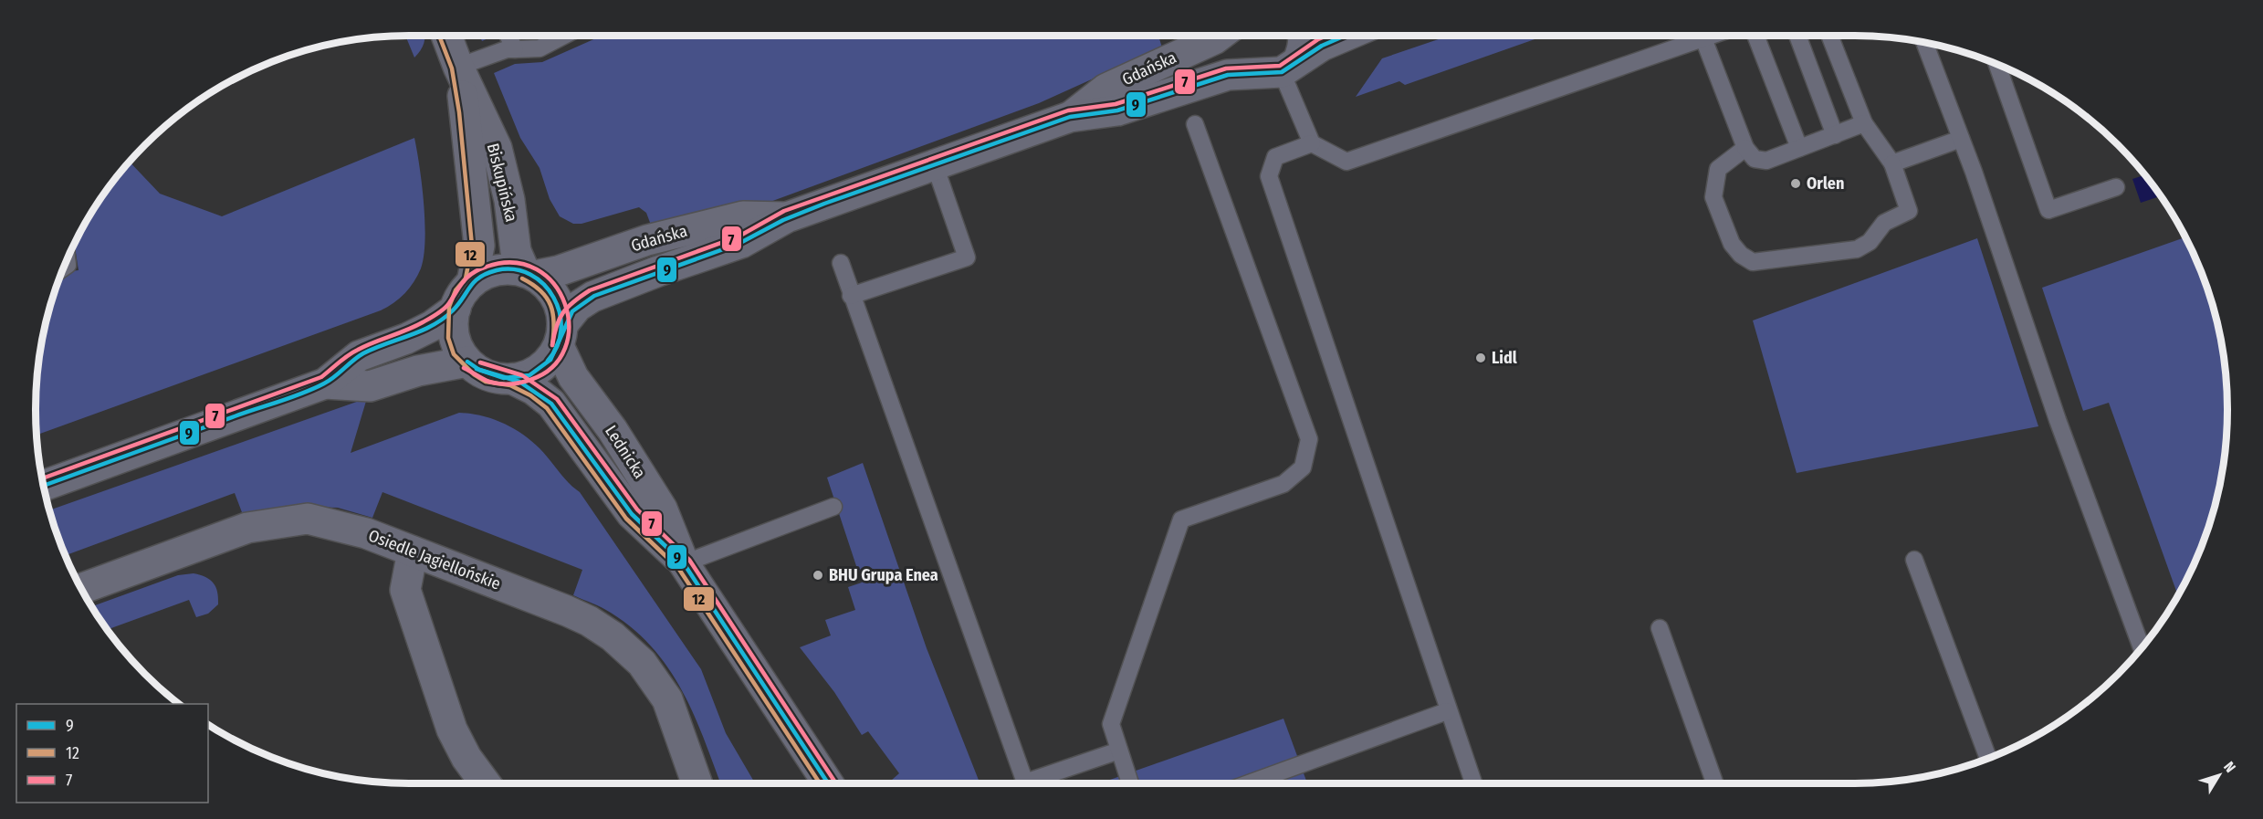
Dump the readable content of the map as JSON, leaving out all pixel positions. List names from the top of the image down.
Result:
{
  "streets": {
    "street": [
      "Gdańska",
      "Biskupińska",
      "Lednicka",
      "Osiedle Jagiellońskie"
    ]
  },
  "crossings": [
    ["Gdańska", "Biskupińska"],
    ["Gdańska", "Lednicka"],
    ["Biskupińska", "Lednicka"]
  ],
  "places": ["Orlen", "Lidl", "BHU Grupa Enea"],
  "lines": ["transit line 9", "transit line 12", "transit line 7"],
  "legend": ["9", "12", "7"],
  "north": "top right"
}
